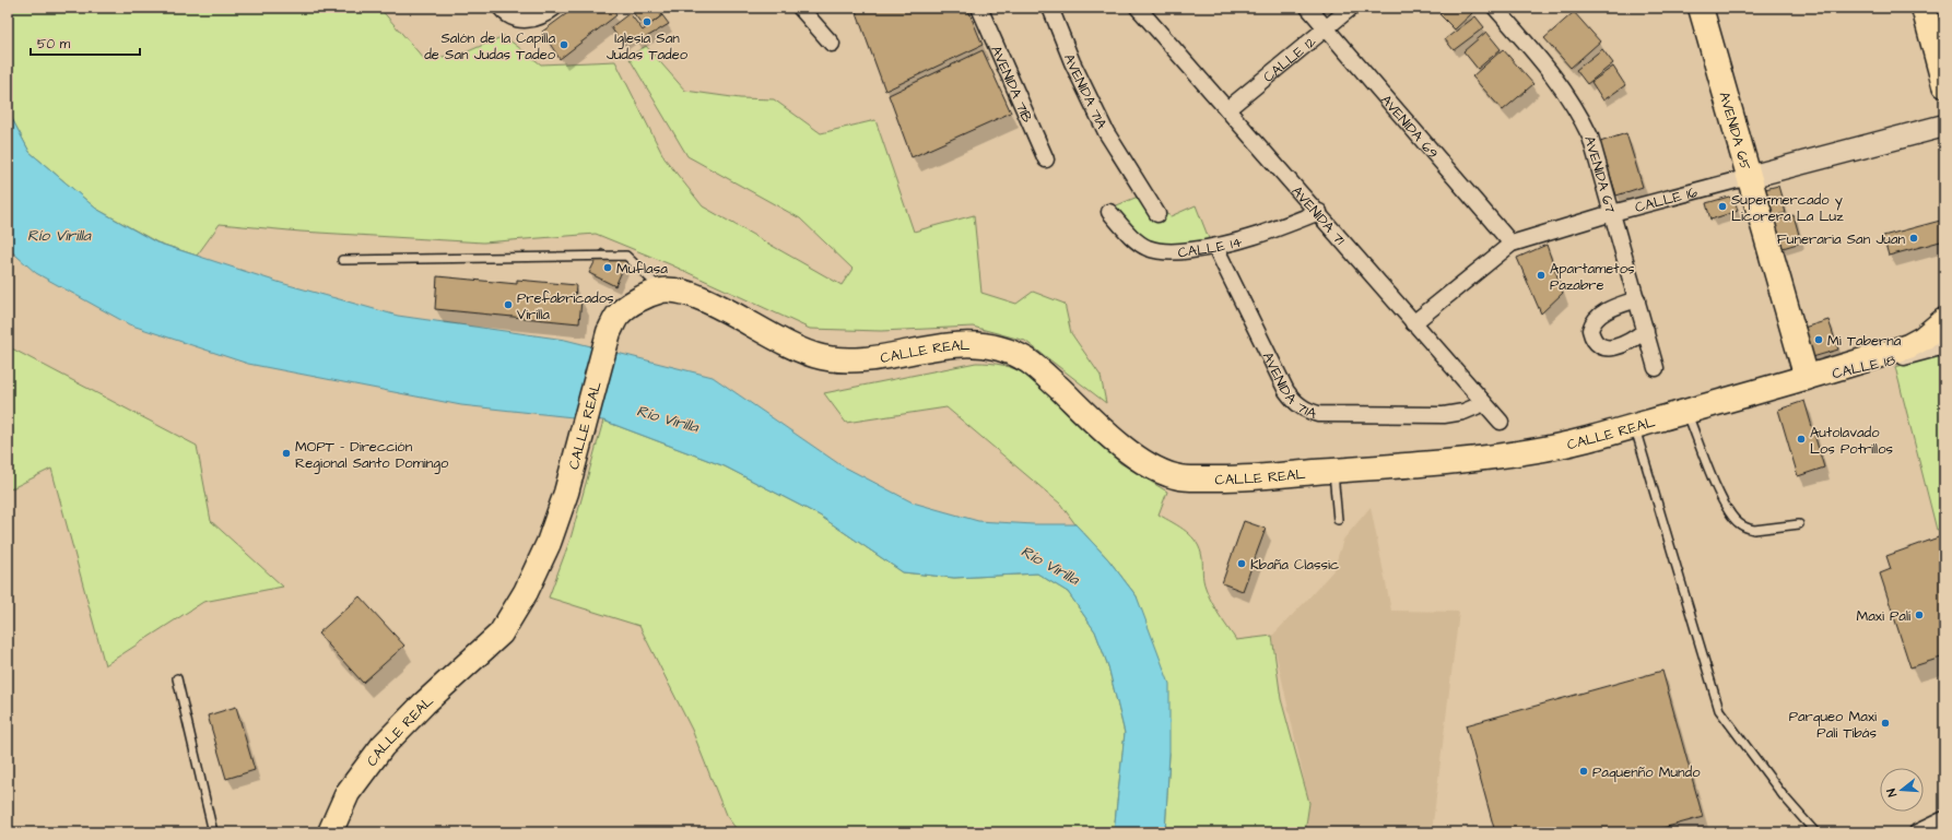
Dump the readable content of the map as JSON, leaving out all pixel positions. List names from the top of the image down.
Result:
{
  "streets": {
    "main road": ["AVENIDA 65", "CALLE REAL"],
    "street": [
      "CALLE 12",
      "AVENIDA 71B",
      "AVENIDA 71A",
      "AVENIDA 69",
      "AVENIDA 67",
      "CALLE 16",
      "AVENIDA 71",
      "CALLE 14",
      "CALLE 18"
    ]
  },
  "crossings": [
    ["CALLE 12", "AVENIDA 69"],
    ["CALLE 12", "AVENIDA 71"],
    ["AVENIDA 71A", "AVENIDA 71"],
    ["AVENIDA 71A", "CALLE 14"],
    ["AVENIDA 69", "CALLE 16"],
    ["AVENIDA 65", "CALLE 16"],
    ["AVENIDA 65", "CALLE REAL"],
    ["AVENIDA 65", "CALLE 18"],
    ["AVENIDA 67", "CALLE 16"],
    ["CALLE 16", "AVENIDA 71"],
    ["AVENIDA 71", "CALLE 14"],
    ["CALLE REAL", "CALLE 18"]
  ],
  "water": ["Río Virilla"],
  "places": [
    "Iglesia San Judas Tadeo",
    "Salón de la Capilla de San Judas Tadeo",
    "Supermercado y Licorera La Luz",
    "Funeraria San Juan",
    "Muflasa",
    "Apartametos Pazabre",
    "Prefabricados Virilla",
    "Mi Taberna",
    "Autolavado Los Potrillos",
    "MOPT - Dirección Regional Santo Domingo",
    "Kbaña Classic",
    "Maxi Palí",
    "Parqueo Maxi Palí Tibás",
    "Paquenño Mundo"
  ],
  "scale_bar": "50 m",
  "north": "left"
}
